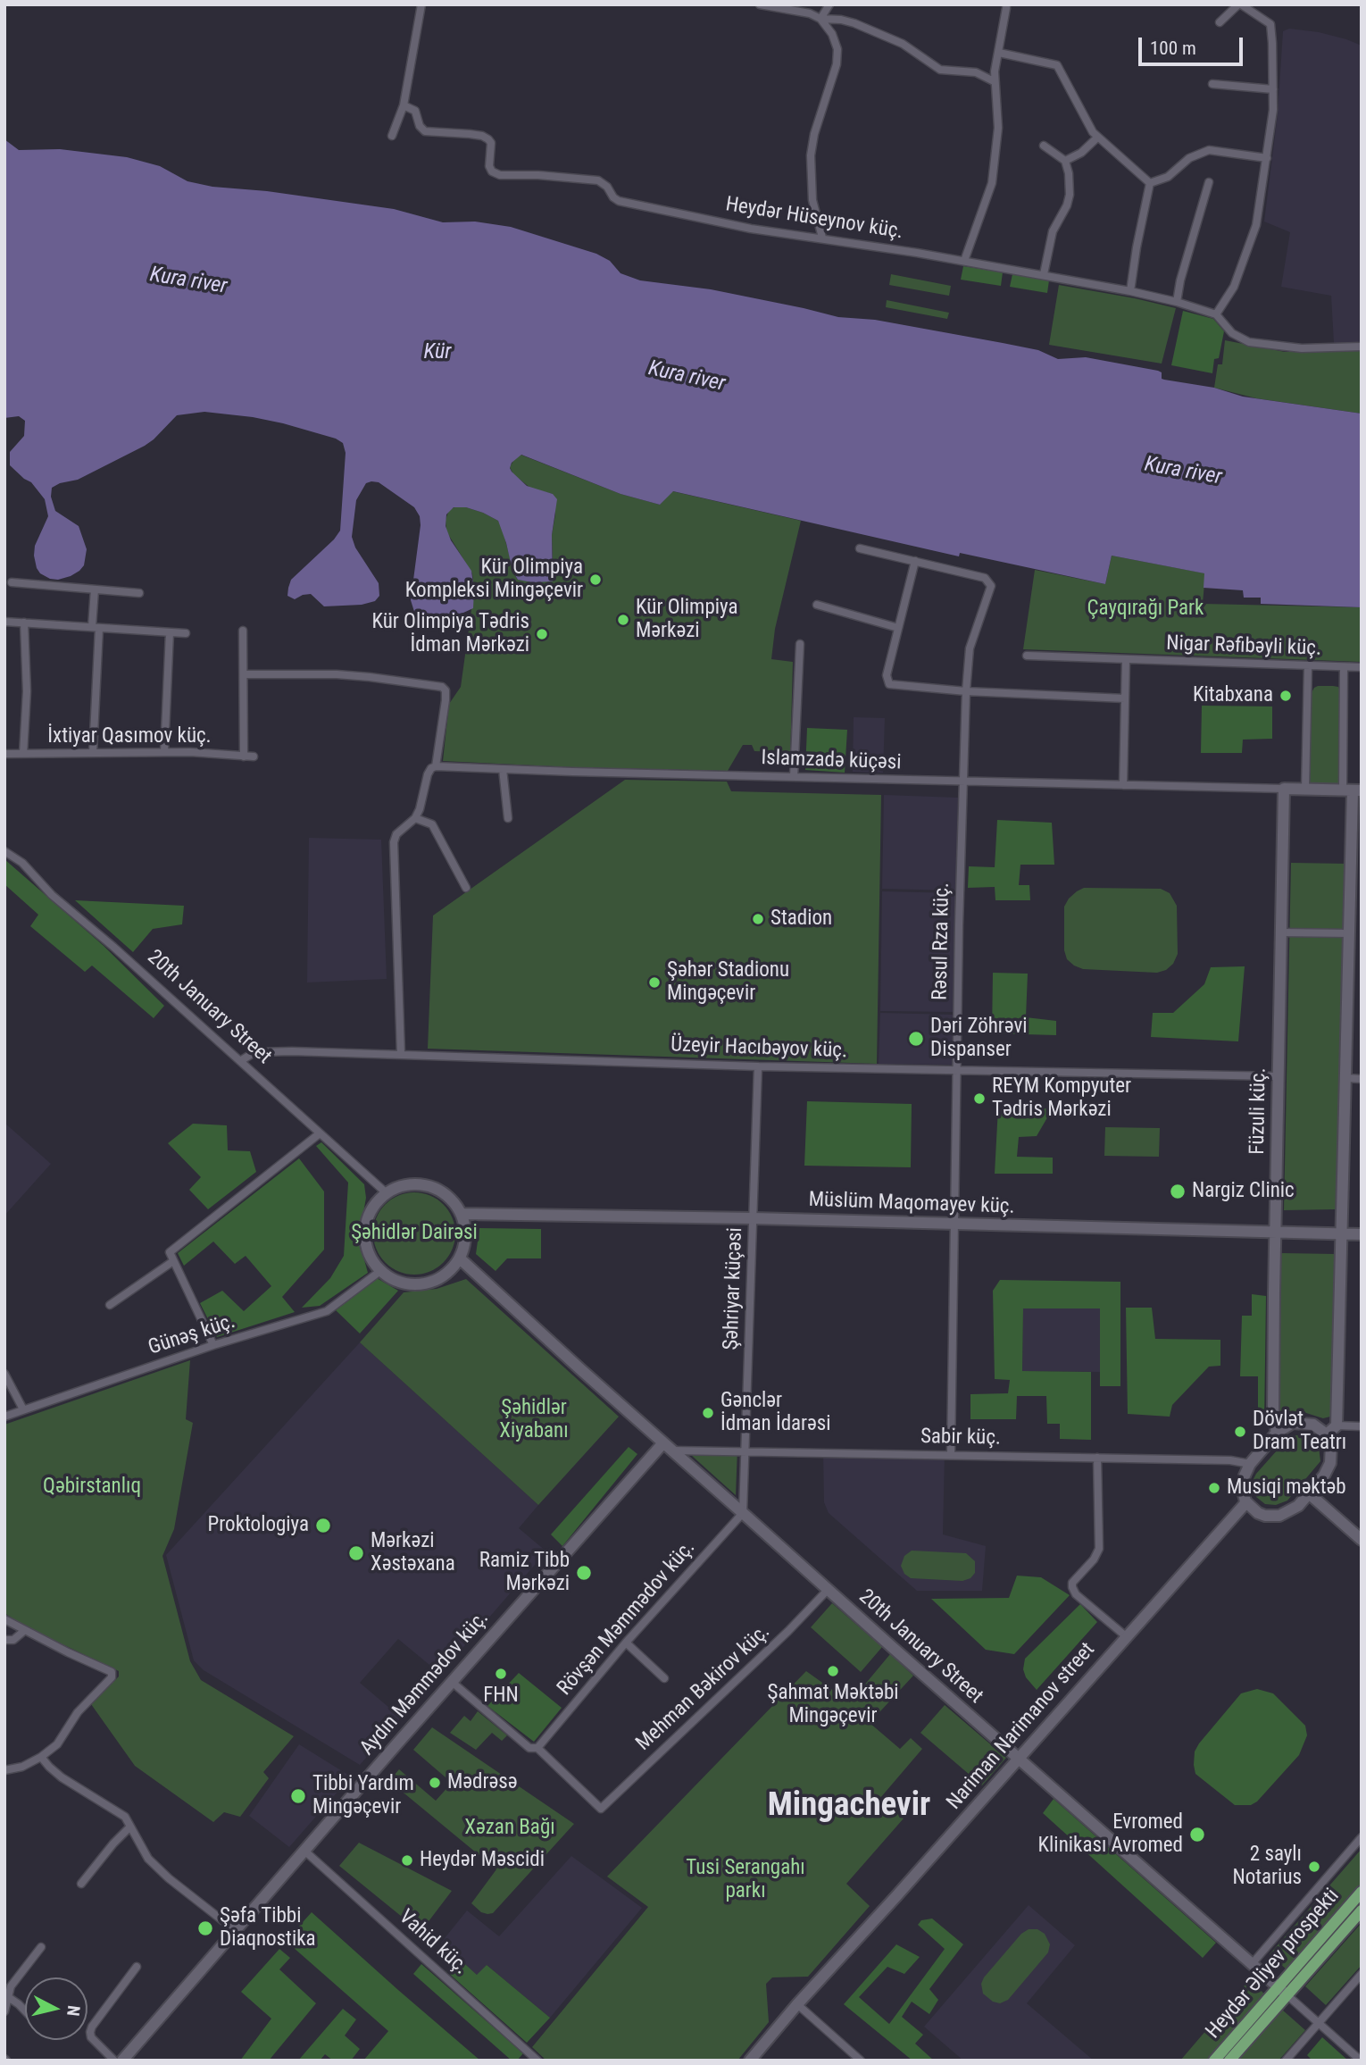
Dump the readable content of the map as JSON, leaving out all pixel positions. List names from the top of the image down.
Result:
{
  "streets": {
    "main road": ["Heydər Əliyev prospekti"],
    "street": [
      "Heydər Hüseynov küç.",
      "Nigar Rəfibəyli küç.",
      "İxtiyar Qasımov küç.",
      "Islamzadə küçəsi",
      "Rəsul Rza küç.",
      "20th January Street",
      "Üzeyir Hacıbəyov küç.",
      "Füzuli küç.",
      "Müslüm Maqomayev küç.",
      "Şəhriyar küçəsi",
      "Günəş küç.",
      "Sabir küç.",
      "Rövşən Məmmədov küç.",
      "Aydın Məmmədov küç.",
      "Mehman Bəkirov küç.",
      "Nariman Narimanov street",
      "Vahid küç."
    ]
  },
  "crossings": [
    ["Islamzadə küçəsi", "Rəsul Rza küç."],
    ["Islamzadə küçəsi", "Füzuli küç."],
    ["Rəsul Rza küç.", "Üzeyir Hacıbəyov küç."],
    ["Rəsul Rza küç.", "Müslüm Maqomayev küç."],
    ["Rəsul Rza küç.", "Sabir küç."],
    ["20th January Street", "Üzeyir Hacıbəyov küç."],
    ["20th January Street", "Müslüm Maqomayev küç."],
    ["20th January Street", "Şəhriyar küçəsi"],
    ["20th January Street", "Günəş küç."],
    ["20th January Street", "Sabir küç."],
    ["20th January Street", "Rövşən Məmmədov küç."],
    ["20th January Street", "Aydın Məmmədov küç."],
    ["20th January Street", "Mehman Bəkirov küç."],
    ["20th January Street", "Nariman Narimanov street"],
    ["20th January Street", "Heydər Əliyev prospekti"],
    ["Üzeyir Hacıbəyov küç.", "Füzuli küç."],
    ["Üzeyir Hacıbəyov küç.", "Şəhriyar küçəsi"],
    ["Füzuli küç.", "Müslüm Maqomayev küç."],
    ["Füzuli küç.", "Sabir küç."],
    ["Füzuli küç.", "Nariman Narimanov street"],
    ["Müslüm Maqomayev küç.", "Şəhriyar küçəsi"],
    ["Müslüm Maqomayev küç.", "Günəş küç."],
    ["Şəhriyar küçəsi", "Sabir küç."],
    ["Şəhriyar küçəsi", "Rövşən Məmmədov küç."],
    ["Sabir küç.", "Aydın Məmmədov küç."],
    ["Sabir küç.", "Nariman Narimanov street"],
    ["Rövşən Məmmədov küç.", "Mehman Bəkirov küç."],
    ["Aydın Məmmədov küç.", "Vahid küç."]
  ],
  "districts": ["Mingachevir"],
  "water": ["Kura river", "Kür"],
  "parks": [
    "Çayqırağı Park",
    "Şəhidlər Dairəsi",
    "Şəhidlər Xiyabanı",
    "Qəbirstanlıq",
    "Xəzan Bağı",
    "Tusi Serangahı parkı"
  ],
  "places": [
    "Kür Olimpiya Kompleksi Mingəçevir",
    "Kür Olimpiya Mərkəzi",
    "Kür Olimpiya Tədris İdman Mərkəzi",
    "Kitabxana",
    "Stadion",
    "Şəhər Stadionu Mingəçevir",
    "Dəri Zöhrəvi Dispanser",
    "REYM Kompyuter Tədris Mərkəzi",
    "Nargiz Clinic",
    "Gənclər İdman İdarəsi",
    "Dövlət Dram Teatrı",
    "Musiqi məktəb",
    "Proktologiya",
    "Mərkəzi Xəstəxana",
    "Ramiz Tibb Mərkəzi",
    "Şahmat Məktəbi Mingəçevir",
    "FHN",
    "Mədrəsə",
    "Tibbi Yardım Mingəçevir",
    "Evromed Klinikası Avromed",
    "Heydər Məscidi",
    "2 saylı Notarius",
    "Şəfa Tibbi Diaqnostika"
  ],
  "scale_bar": "100 m",
  "north": "right"
}
